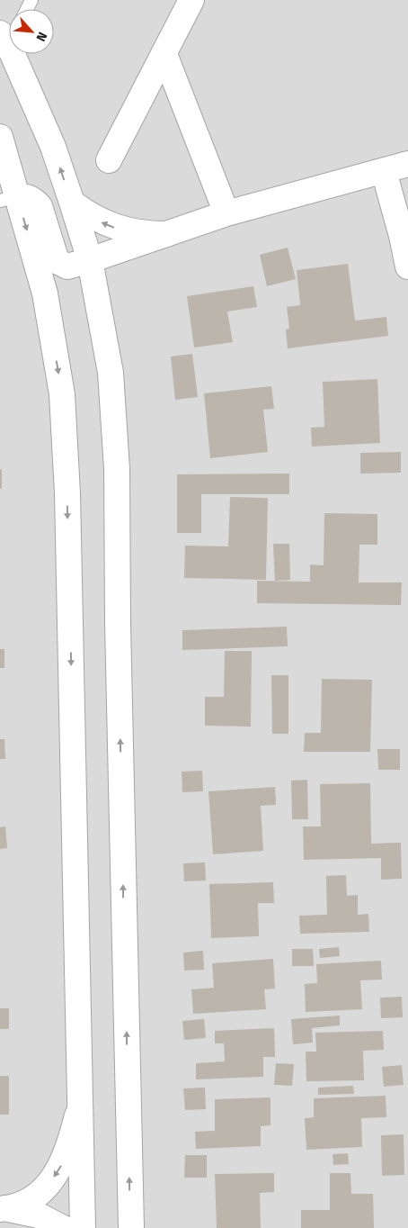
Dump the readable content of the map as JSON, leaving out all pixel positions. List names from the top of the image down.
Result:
{
  "north": "bottom right"
}
